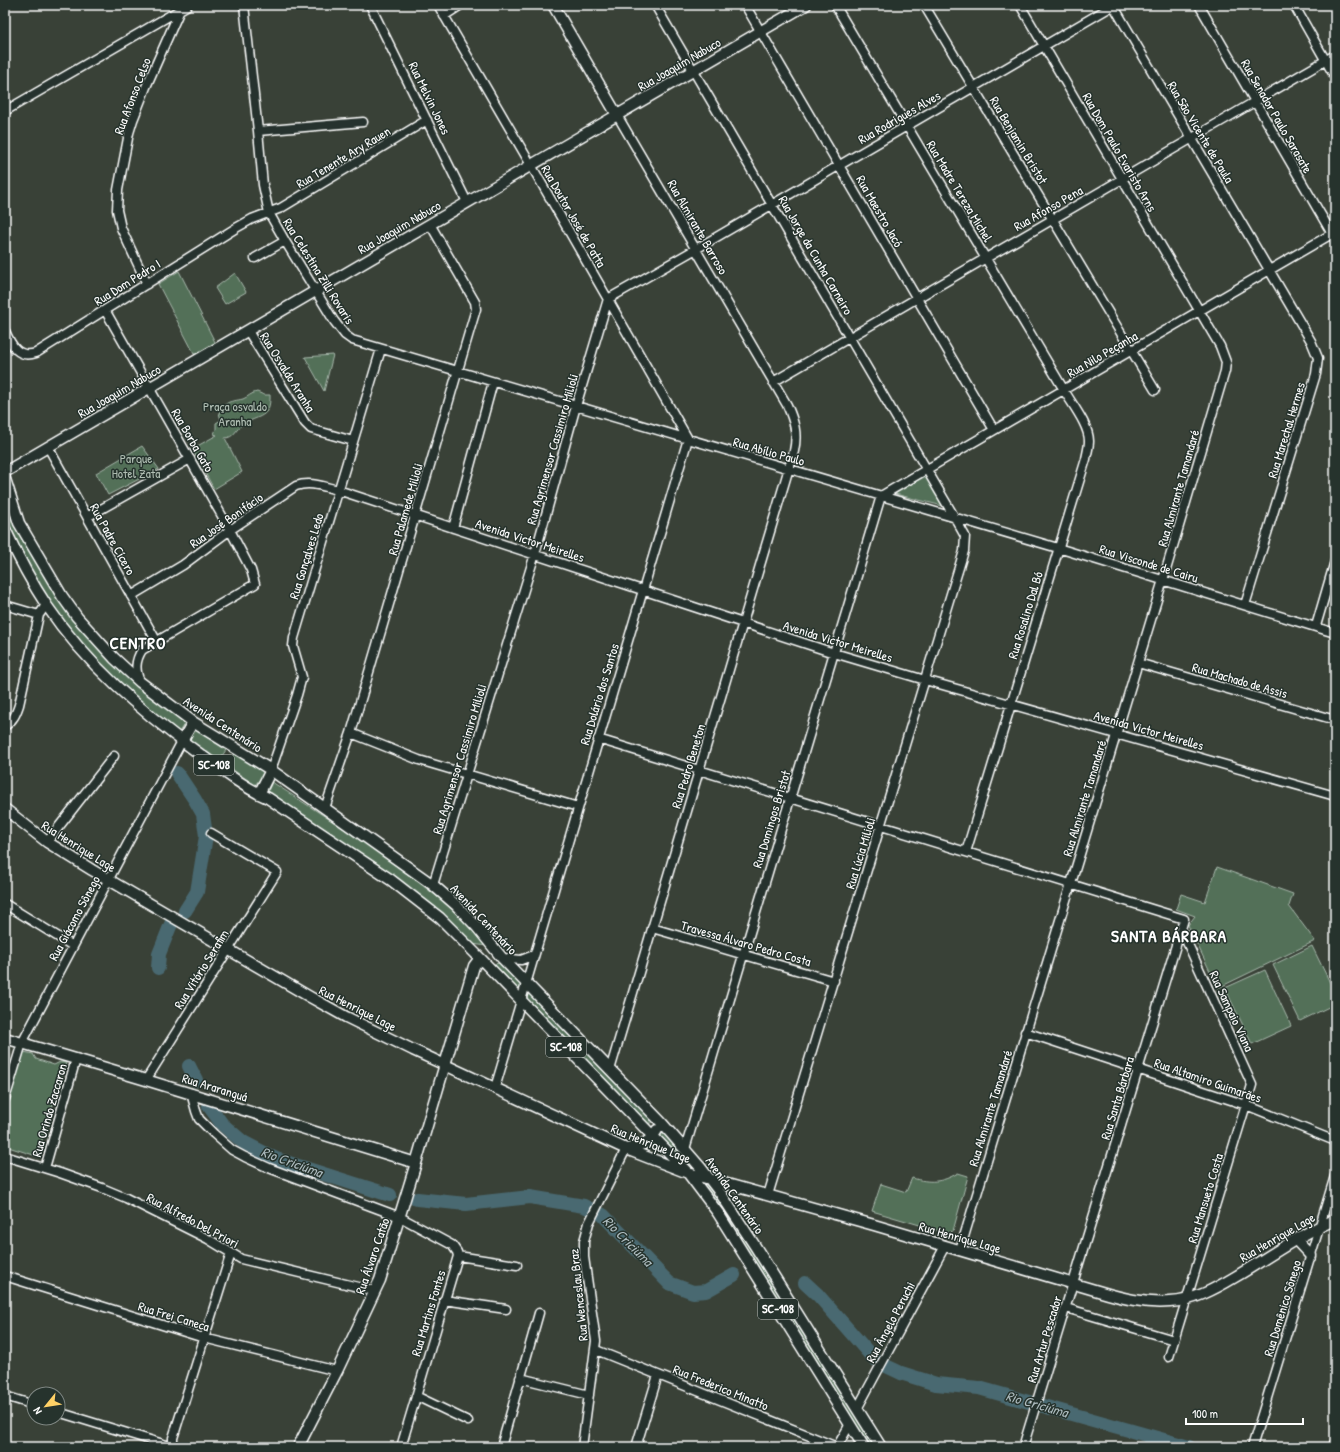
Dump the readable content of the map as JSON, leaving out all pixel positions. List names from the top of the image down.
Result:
{
  "streets": {
    "main road": [
      "Rua Joaquim Nabuco",
      "Rua Almirante Barroso",
      "Avenida Centenário",
      "SC-108",
      "Rua Henrique Lage",
      "Rua Araranguá",
      "Rua Álvaro Catão"
    ],
    "street": [
      "Rua Afonso Celso",
      "Rua Melvin Jones",
      "Rua Senador Paulo Sarasate",
      "Rua Rodrigues Alves",
      "Rua São Vicente de Paula",
      "Rua Benjamin Bristot",
      "Rua Dom Paulo Evaristo Arns",
      "Rua Tenente Ary Rauen",
      "Rua Madre Tereza Michel",
      "Rua Afonso Pena",
      "Rua Maestro Jacó",
      "Rua Doutor José de Patta",
      "Rua Jorge da Cunha Carneiro",
      "Rua Celestina Zilli Rovaris",
      "Rua Dom Pedro I",
      "Rua Nilo Peçanha",
      "Rua Osvaldo Aranha",
      "Rua Marechal Hermes",
      "Rua Borba Gato",
      "Rua Agrimensor Cassimiro Milioli",
      "Rua Abílio Paulo",
      "Rua Almirante Tamandaré",
      "Rua Palamede Milioli",
      "Rua José Bonifácio",
      "Rua Padre Cícero",
      "Avenida Victor Meirelles",
      "Rua Gonçalves Ledo",
      "Rua Visconde de Cairu",
      "Rua Rosalino Dal Bó",
      "Rua Machado de Assis",
      "Rua Dolário dos Santos",
      "Rua Pedro Beneton",
      "Rua Domingos Bristot",
      "Rua Lúcia Milioli",
      "Rua Giácomo Sônego",
      "Travessa Álvaro Pedro Costa",
      "Rua Vitório Serafim",
      "Rua Sampaio Viana",
      "Rua Altamiro Guimarães",
      "Rua Santa Bárbara",
      "Rua Orindo Zaccaron",
      "Rua Mansueto Costa",
      "Rua Alfredo Del Priori",
      "Rua Wenceslau Braz",
      "Rua Domênico Sônego",
      "Rua Martins Fontes",
      "Rua Frei Caneca",
      "Rua Ângelo Peruchi",
      "Rua Artur Pescador",
      "Rua Frederico Minatto"
    ]
  },
  "crossings": [
    ["Rua Joaquim Nabuco", "Rua Melvin Jones"],
    ["Rua Joaquim Nabuco", "Rua Maestro Jacó"],
    ["Rua Joaquim Nabuco", "Rua Doutor José de Patta"],
    ["Rua Joaquim Nabuco", "Rua Almirante Barroso"],
    ["Rua Joaquim Nabuco", "Rua Jorge da Cunha Carneiro"],
    ["Rua Joaquim Nabuco", "Rua Celestina Zilli Rovaris"],
    ["Rua Joaquim Nabuco", "Rua Osvaldo Aranha"],
    ["Rua Joaquim Nabuco", "Rua Borba Gato"],
    ["Rua Joaquim Nabuco", "Rua Palamede Milioli"],
    ["Rua Joaquim Nabuco", "Rua Padre Cícero"],
    ["Rua Afonso Celso", "Rua Dom Pedro I"],
    ["Rua Melvin Jones", "Rua Tenente Ary Rauen"],
    ["Rua Senador Paulo Sarasate", "Rua Afonso Pena"],
    ["Rua Senador Paulo Sarasate", "Rua Nilo Peçanha"],
    ["Rua Rodrigues Alves", "Rua São Vicente de Paula"],
    ["Rua Rodrigues Alves", "Rua Benjamin Bristot"],
    ["Rua Rodrigues Alves", "Rua Dom Paulo Evaristo Arns"],
    ["Rua Rodrigues Alves", "Rua Madre Tereza Michel"],
    ["Rua Rodrigues Alves", "Rua Maestro Jacó"],
    ["Rua Rodrigues Alves", "Rua Almirante Barroso"],
    ["Rua Rodrigues Alves", "Rua Jorge da Cunha Carneiro"],
    ["Rua São Vicente de Paula", "Rua Afonso Pena"],
    ["Rua São Vicente de Paula", "Rua Nilo Peçanha"],
    ["Rua São Vicente de Paula", "Rua Marechal Hermes"],
    ["Rua Benjamin Bristot", "Rua Afonso Pena"],
    ["Rua Benjamin Bristot", "Rua Nilo Peçanha"],
    ["Rua Dom Paulo Evaristo Arns", "Rua Afonso Pena"],
    ["Rua Dom Paulo Evaristo Arns", "Rua Nilo Peçanha"],
    ["Rua Dom Paulo Evaristo Arns", "Rua Almirante Tamandaré"],
    ["Rua Tenente Ary Rauen", "Rua Celestina Zilli Rovaris"],
    ["Rua Tenente Ary Rauen", "Rua Dom Pedro I"],
    ["Rua Madre Tereza Michel", "Rua Afonso Pena"],
    ["Rua Madre Tereza Michel", "Rua Nilo Peçanha"],
    ["Rua Madre Tereza Michel", "Rua Rosalino Dal Bó"],
    ["Rua Afonso Pena", "Rua Maestro Jacó"],
    ["Rua Afonso Pena", "Rua Almirante Barroso"],
    ["Rua Afonso Pena", "Rua Jorge da Cunha Carneiro"],
    ["Rua Maestro Jacó", "Rua Nilo Peçanha"],
    ["Rua Doutor José de Patta", "Rua Agrimensor Cassimiro Milioli"],
    ["Rua Doutor José de Patta", "Rua Abílio Paulo"],
    ["Rua Doutor José de Patta", "Rua Dolário dos Santos"],
    ["Rua Almirante Barroso", "Rua Abílio Paulo"],
    ["Rua Almirante Barroso", "Rua Pedro Beneton"],
    ["Rua Jorge da Cunha Carneiro", "Rua Nilo Peçanha"],
    ["Rua Jorge da Cunha Carneiro", "Rua Abílio Paulo"],
    ["Rua Jorge da Cunha Carneiro", "Rua Visconde de Cairu"],
    ["Rua Jorge da Cunha Carneiro", "Rua Lúcia Milioli"],
    ["Rua Celestina Zilli Rovaris", "Rua Dom Pedro I"],
    ["Rua Celestina Zilli Rovaris", "Rua Agrimensor Cassimiro Milioli"],
    ["Rua Celestina Zilli Rovaris", "Rua Abílio Paulo"],
    ["Rua Celestina Zilli Rovaris", "Rua Palamede Milioli"],
    ["Rua Celestina Zilli Rovaris", "Rua Gonçalves Ledo"],
    ["Rua Dom Pedro I", "Rua Borba Gato"],
    ["Rua Nilo Peçanha", "Rua Marechal Hermes"],
    ["Rua Nilo Peçanha", "Rua Abílio Paulo"],
    ["Rua Nilo Peçanha", "Rua Almirante Tamandaré"],
    ["Rua Nilo Peçanha", "Rua Rosalino Dal Bó"],
    ["Rua Nilo Peçanha", "Rua Domingos Bristot"],
    ["Rua Osvaldo Aranha", "Rua Gonçalves Ledo"],
    ["Rua Marechal Hermes", "Rua Visconde de Cairu"],
    ["Rua Borba Gato", "Rua José Bonifácio"],
    ["Rua Borba Gato", "Rua Padre Cícero"],
    ["Rua Agrimensor Cassimiro Milioli", "Rua Abílio Paulo"],
    ["Rua Agrimensor Cassimiro Milioli", "Avenida Victor Meirelles"],
    ["Rua Agrimensor Cassimiro Milioli", "Avenida Centenário"],
    ["Rua Abílio Paulo", "Rua Visconde de Cairu"],
    ["Rua Abílio Paulo", "Rua Dolário dos Santos"],
    ["Rua Abílio Paulo", "Rua Pedro Beneton"],
    ["Rua Abílio Paulo", "Rua Domingos Bristot"],
    ["Rua Abílio Paulo", "Rua Lúcia Milioli"],
    ["Rua Almirante Tamandaré", "Avenida Victor Meirelles"],
    ["Rua Almirante Tamandaré", "Rua Visconde de Cairu"],
    ["Rua Almirante Tamandaré", "Rua Machado de Assis"],
    ["Rua Almirante Tamandaré", "Rua Henrique Lage"],
    ["Rua Almirante Tamandaré", "Rua Altamiro Guimarães"],
    ["Rua Almirante Tamandaré", "Rua Santa Bárbara"],
    ["Rua Palamede Milioli", "Avenida Victor Meirelles"],
    ["Rua Palamede Milioli", "Avenida Centenário"],
    ["Rua José Bonifácio", "Rua Padre Cícero"],
    ["Rua José Bonifácio", "Avenida Victor Meirelles"],
    ["Rua José Bonifácio", "Rua Gonçalves Ledo"],
    ["Avenida Victor Meirelles", "Rua Gonçalves Ledo"],
    ["Avenida Victor Meirelles", "Rua Rosalino Dal Bó"],
    ["Avenida Victor Meirelles", "Rua Dolário dos Santos"],
    ["Avenida Victor Meirelles", "Rua Pedro Beneton"],
    ["Avenida Victor Meirelles", "Rua Domingos Bristot"],
    ["Avenida Victor Meirelles", "Rua Lúcia Milioli"],
    ["Rua Gonçalves Ledo", "Avenida Centenário"],
    ["Rua Visconde de Cairu", "Rua Rosalino Dal Bó"],
    ["Rua Visconde de Cairu", "Rua Lúcia Milioli"],
    ["Rua Dolário dos Santos", "Avenida Centenário"],
    ["Rua Dolário dos Santos", "Rua Henrique Lage"],
    ["Avenida Centenário", "Rua Pedro Beneton"],
    ["Avenida Centenário", "Rua Domingos Bristot"],
    ["Avenida Centenário", "Rua Henrique Lage"],
    ["Avenida Centenário", "Rua Giácomo Sônego"],
    ["Avenida Centenário", "Rua Álvaro Catão"],
    ["Avenida Centenário", "Rua Ângelo Peruchi"],
    ["Rua Pedro Beneton", "Travessa Álvaro Pedro Costa"],
    ["Rua Domingos Bristot", "Travessa Álvaro Pedro Costa"],
    ["Rua Henrique Lage", "Rua Lúcia Milioli"],
    ["Rua Henrique Lage", "Rua Giácomo Sônego"],
    ["Rua Henrique Lage", "Rua Vitório Serafim"],
    ["Rua Henrique Lage", "Rua Santa Bárbara"],
    ["Rua Henrique Lage", "Rua Mansueto Costa"],
    ["Rua Henrique Lage", "Rua Álvaro Catão"],
    ["Rua Henrique Lage", "Rua Wenceslau Braz"],
    ["Rua Henrique Lage", "Rua Domênico Sônego"],
    ["Rua Henrique Lage", "Rua Ângelo Peruchi"],
    ["Rua Henrique Lage", "Rua Artur Pescador"],
    ["Rua Lúcia Milioli", "Travessa Álvaro Pedro Costa"],
    ["Rua Giácomo Sônego", "Rua Araranguá"],
    ["Rua Vitório Serafim", "Rua Araranguá"],
    ["Rua Sampaio Viana", "Rua Altamiro Guimarães"],
    ["Rua Sampaio Viana", "Rua Santa Bárbara"],
    ["Rua Sampaio Viana", "Rua Mansueto Costa"],
    ["Rua Altamiro Guimarães", "Rua Santa Bárbara"],
    ["Rua Altamiro Guimarães", "Rua Mansueto Costa"],
    ["Rua Araranguá", "Rua Orindo Zaccaron"],
    ["Rua Araranguá", "Rua Álvaro Catão"],
    ["Rua Araranguá", "Rua Martins Fontes"],
    ["Rua Santa Bárbara", "Rua Artur Pescador"],
    ["Rua Orindo Zaccaron", "Rua Alfredo Del Priori"],
    ["Rua Alfredo Del Priori", "Rua Álvaro Catão"],
    ["Rua Álvaro Catão", "Rua Martins Fontes"],
    ["Rua Álvaro Catão", "Rua Frei Caneca"],
    ["Rua Wenceslau Braz", "Rua Frederico Minatto"]
  ],
  "districts": ["CENTRO", "SANTA BÁRBARA"],
  "water": ["Rio Criciúma"],
  "parks": ["Praça osvaldo Aranha", "Parque Hotel Zata"],
  "scale_bar": "100 m",
  "north": "bottom left"
}
